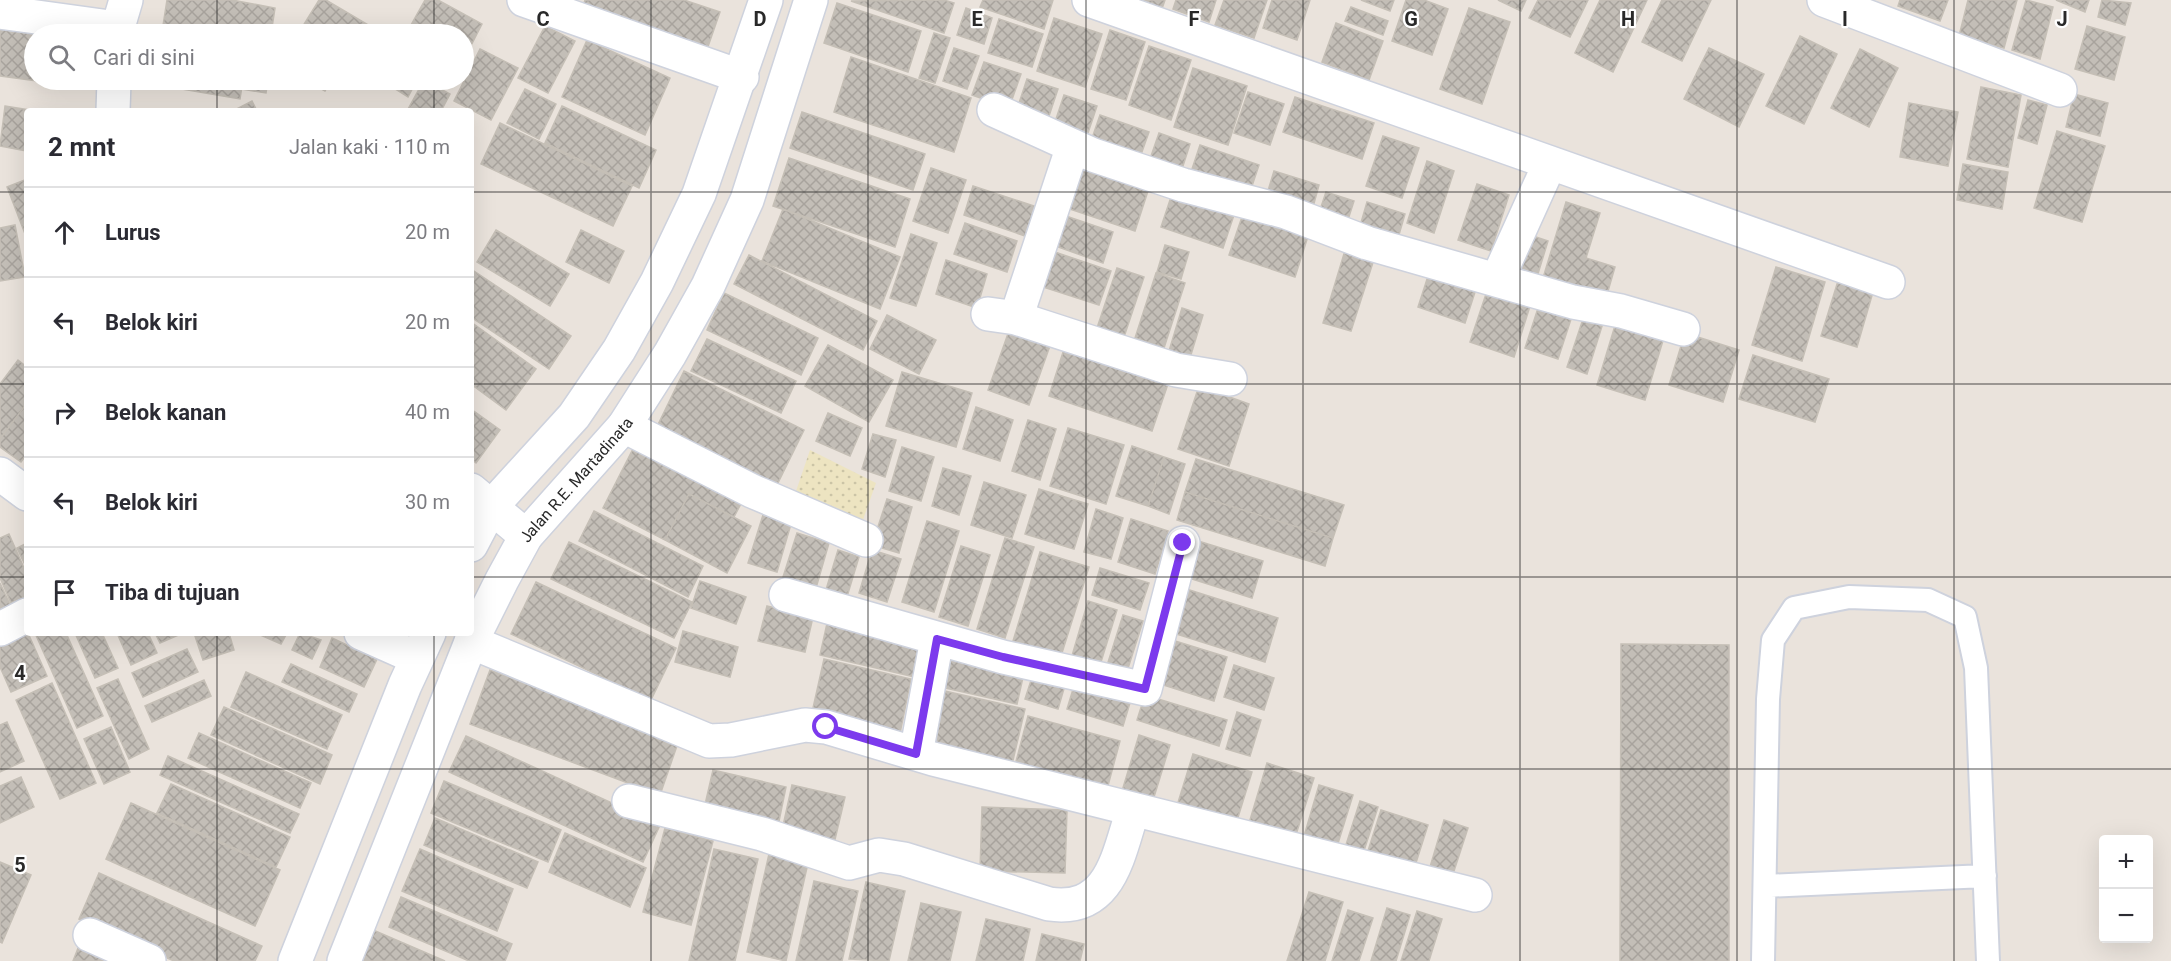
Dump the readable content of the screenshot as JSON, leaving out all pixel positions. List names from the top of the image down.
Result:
{
  "streets": {
    "street": ["Jalan R.E. Martadinata"]
  },
  "page": {
    "search": "Cari di sini",
    "heading": ["2 mnt", "Jalan kaki · 110 m"],
    "list": [
      ["Lurus", "20 m"],
      ["Belok kiri", "20 m"],
      ["Belok kanan", "40 m"],
      ["Belok kiri", "30 m"],
      "Tiba di tujuan"
    ],
    "map_buttons": ["+", "−"]
  },
  "grid": {
    "columns": [
      "C",
      "D",
      "E",
      "F",
      "G",
      "H",
      "I",
      "J"
    ],
    "rows": ["4", "5"]
  }
}
